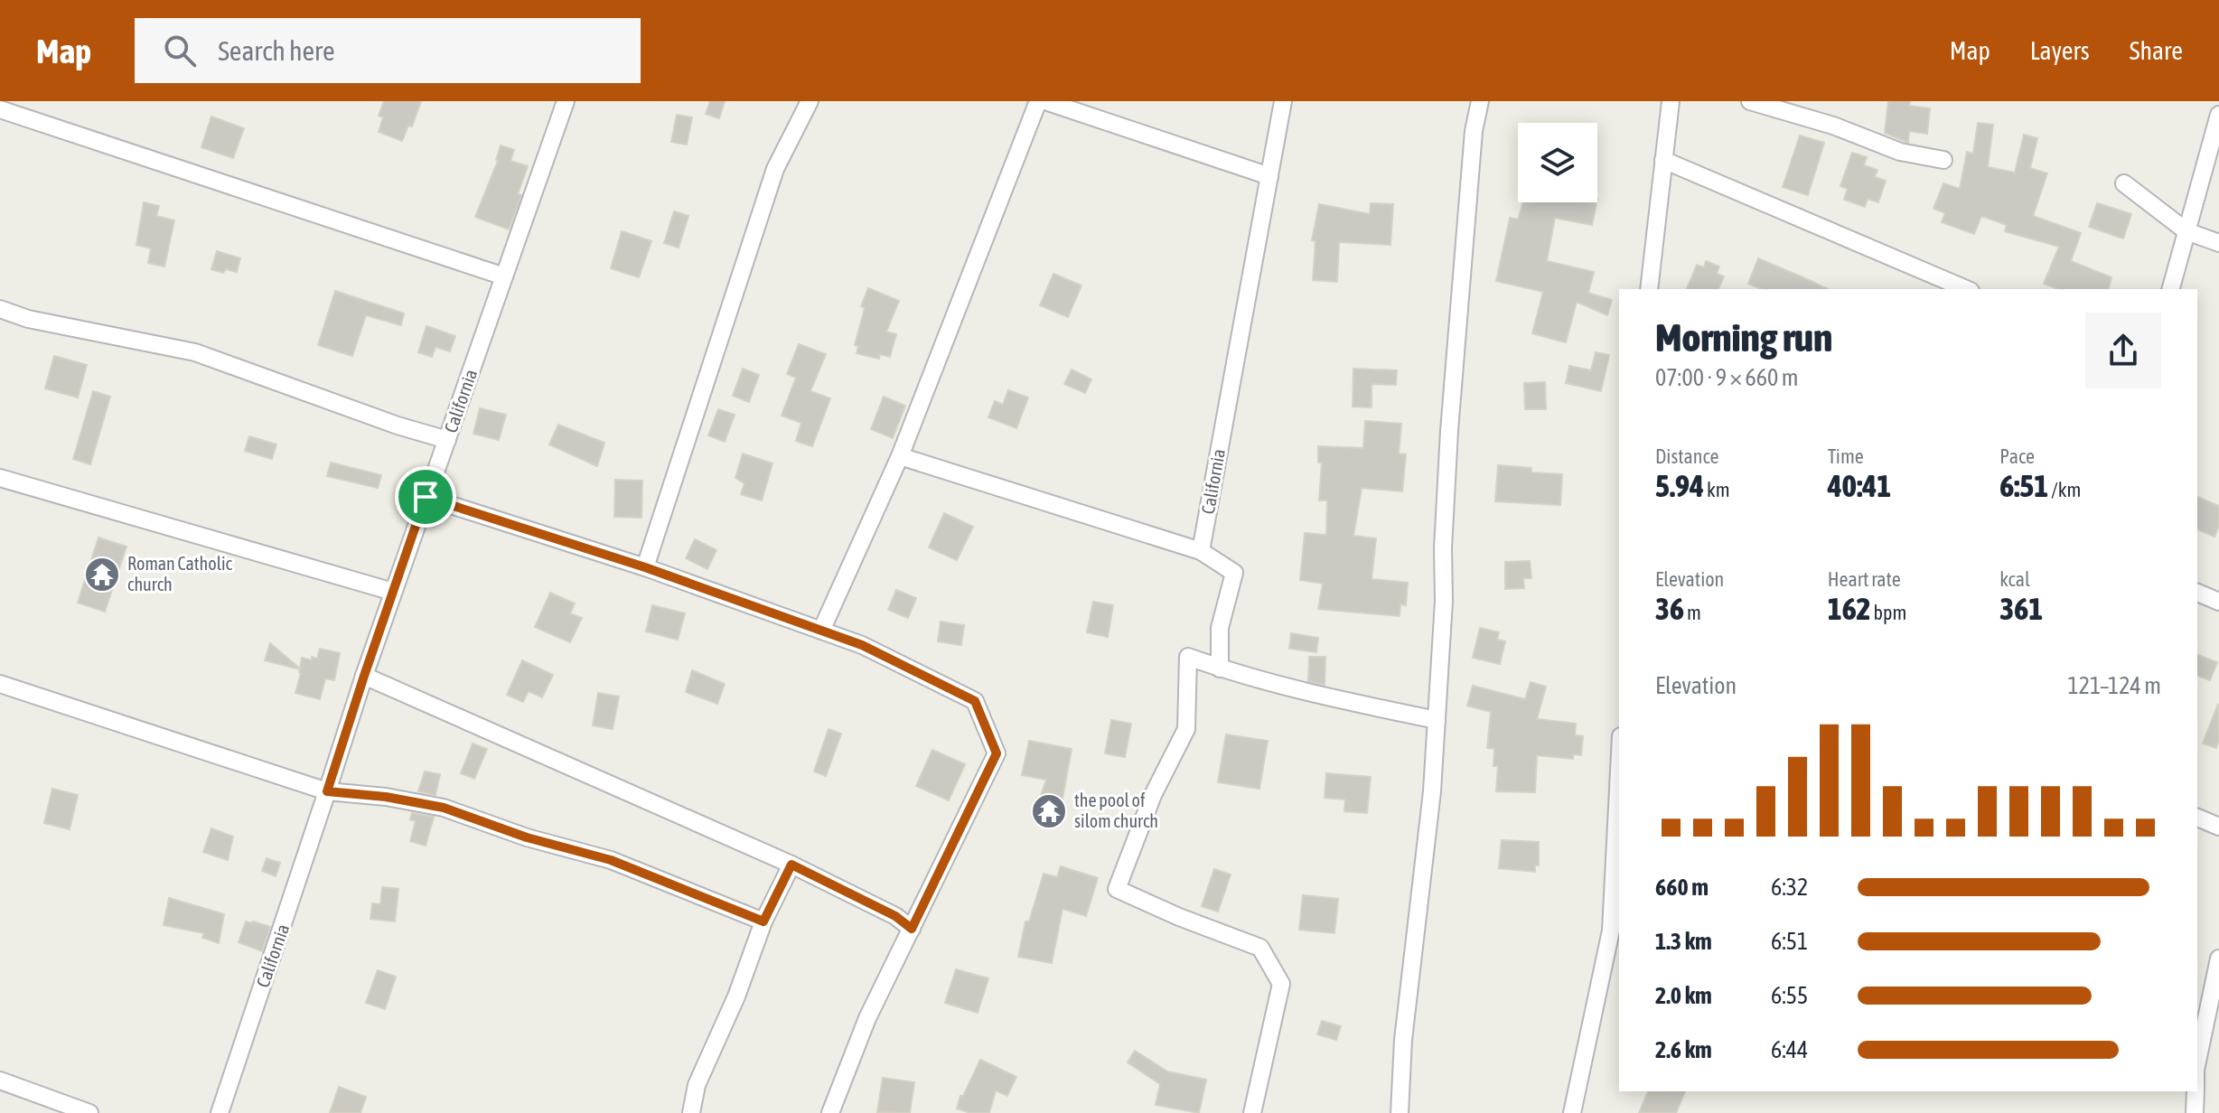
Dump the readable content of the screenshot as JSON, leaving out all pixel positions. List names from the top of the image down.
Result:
{
  "streets": {
    "street": ["California"]
  },
  "places": {
    "temple": ["Roman Catholic church", "the pool of silom church"]
  },
  "page": {
    "header": "Map",
    "search": "Search here",
    "nav": ["Map", "Layers", "Share"],
    "heading": ["Morning run", "07:00 · 9 × 660 m"],
    "stats": [
      ["Distance", "5.94 km"],
      ["Time", "40:41"],
      ["Pace", "6:51 /km"],
      ["Elevation", "36 m"],
      ["Heart rate", "162 bpm"],
      ["kcal", "361"]
    ],
    "chart": ["Elevation", "121–124 m"],
    "list": [
      {
        "name": "660 m",
        "note": "6:32"
      },
      {
        "name": "1.3 km",
        "note": "6:51"
      },
      {
        "name": "2.0 km",
        "note": "6:55"
      },
      {
        "name": "2.6 km",
        "note": "6:44"
      }
    ]
  }
}
